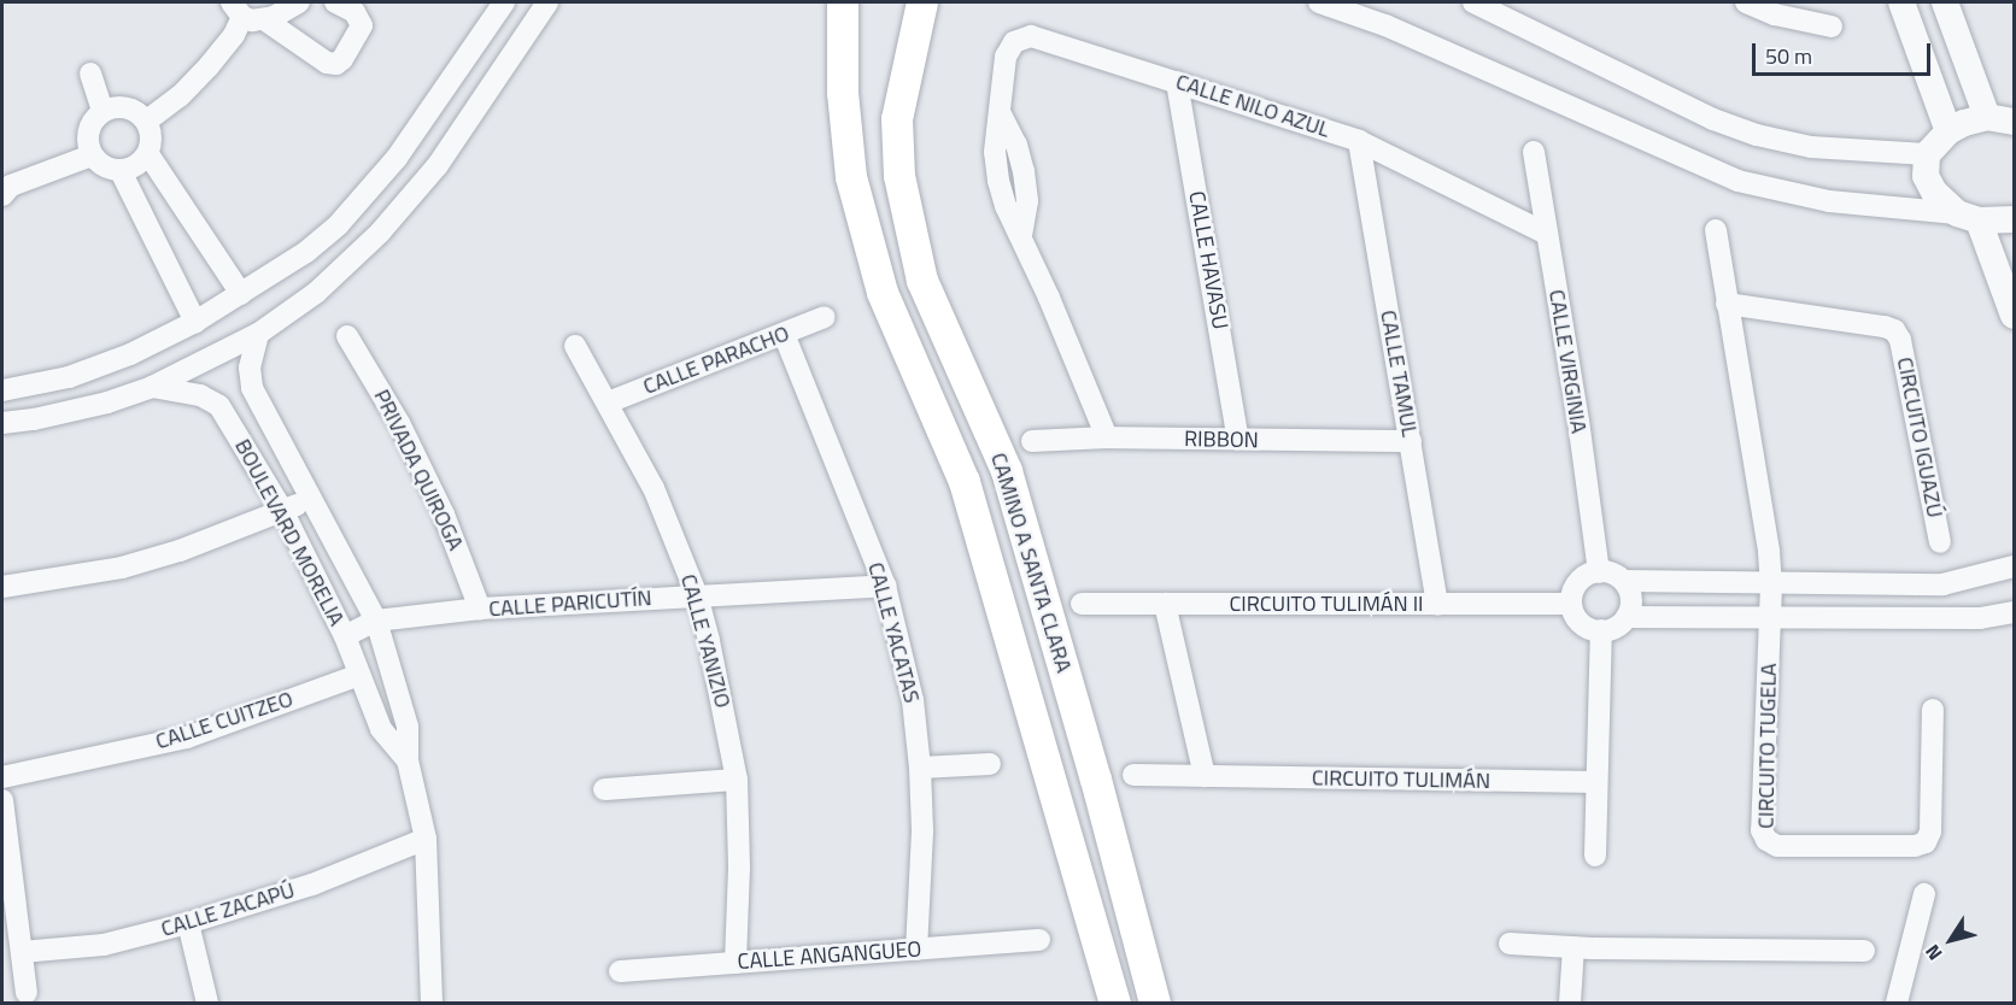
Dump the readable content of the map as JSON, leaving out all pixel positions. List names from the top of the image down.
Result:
{
  "streets": {
    "main road": ["CAMINO A SANTA CLARA"],
    "street": [
      "CALLE NILO AZUL",
      "CALLE HAVASU",
      "CALLE PARACHO",
      "CALLE VIRGINIA",
      "CALLE TAMUL",
      "CIRCUITO IGUAZÚ",
      "RIBBON",
      "PRIVADA QUIROGA",
      "BOULEVARD MORELIA",
      "CALLE PARICUTÍN",
      "CIRCUITO TULIMÁN II",
      "CALLE YACATAS",
      "CALLE YANIZIO",
      "CALLE CUITZEO",
      "CIRCUITO TUGELA",
      "CIRCUITO TULIMÁN",
      "CALLE ZACAPÚ",
      "CALLE ANGANGUEO"
    ]
  },
  "crossings": [
    ["CALLE NILO AZUL", "CALLE HAVASU"],
    ["CALLE NILO AZUL", "CALLE VIRGINIA"],
    ["CALLE NILO AZUL", "CALLE TAMUL"],
    ["CALLE NILO AZUL", "RIBBON"],
    ["CALLE HAVASU", "RIBBON"],
    ["CALLE PARACHO", "CALLE YACATAS"],
    ["CALLE PARACHO", "CALLE YANIZIO"],
    ["CALLE VIRGINIA", "CIRCUITO TULIMÁN II"],
    ["CALLE TAMUL", "RIBBON"],
    ["CALLE TAMUL", "CIRCUITO TULIMÁN II"],
    ["PRIVADA QUIROGA", "CALLE PARICUTÍN"],
    ["BOULEVARD MORELIA", "CALLE PARICUTÍN"],
    ["BOULEVARD MORELIA", "CALLE CUITZEO"],
    ["BOULEVARD MORELIA", "CALLE ZACAPÚ"],
    ["CALLE PARICUTÍN", "CALLE YACATAS"],
    ["CALLE PARICUTÍN", "CALLE YANIZIO"],
    ["CALLE YACATAS", "CALLE ANGANGUEO"],
    ["CALLE YANIZIO", "CALLE ANGANGUEO"]
  ],
  "scale_bar": "50 m",
  "north": "bottom left"
}
